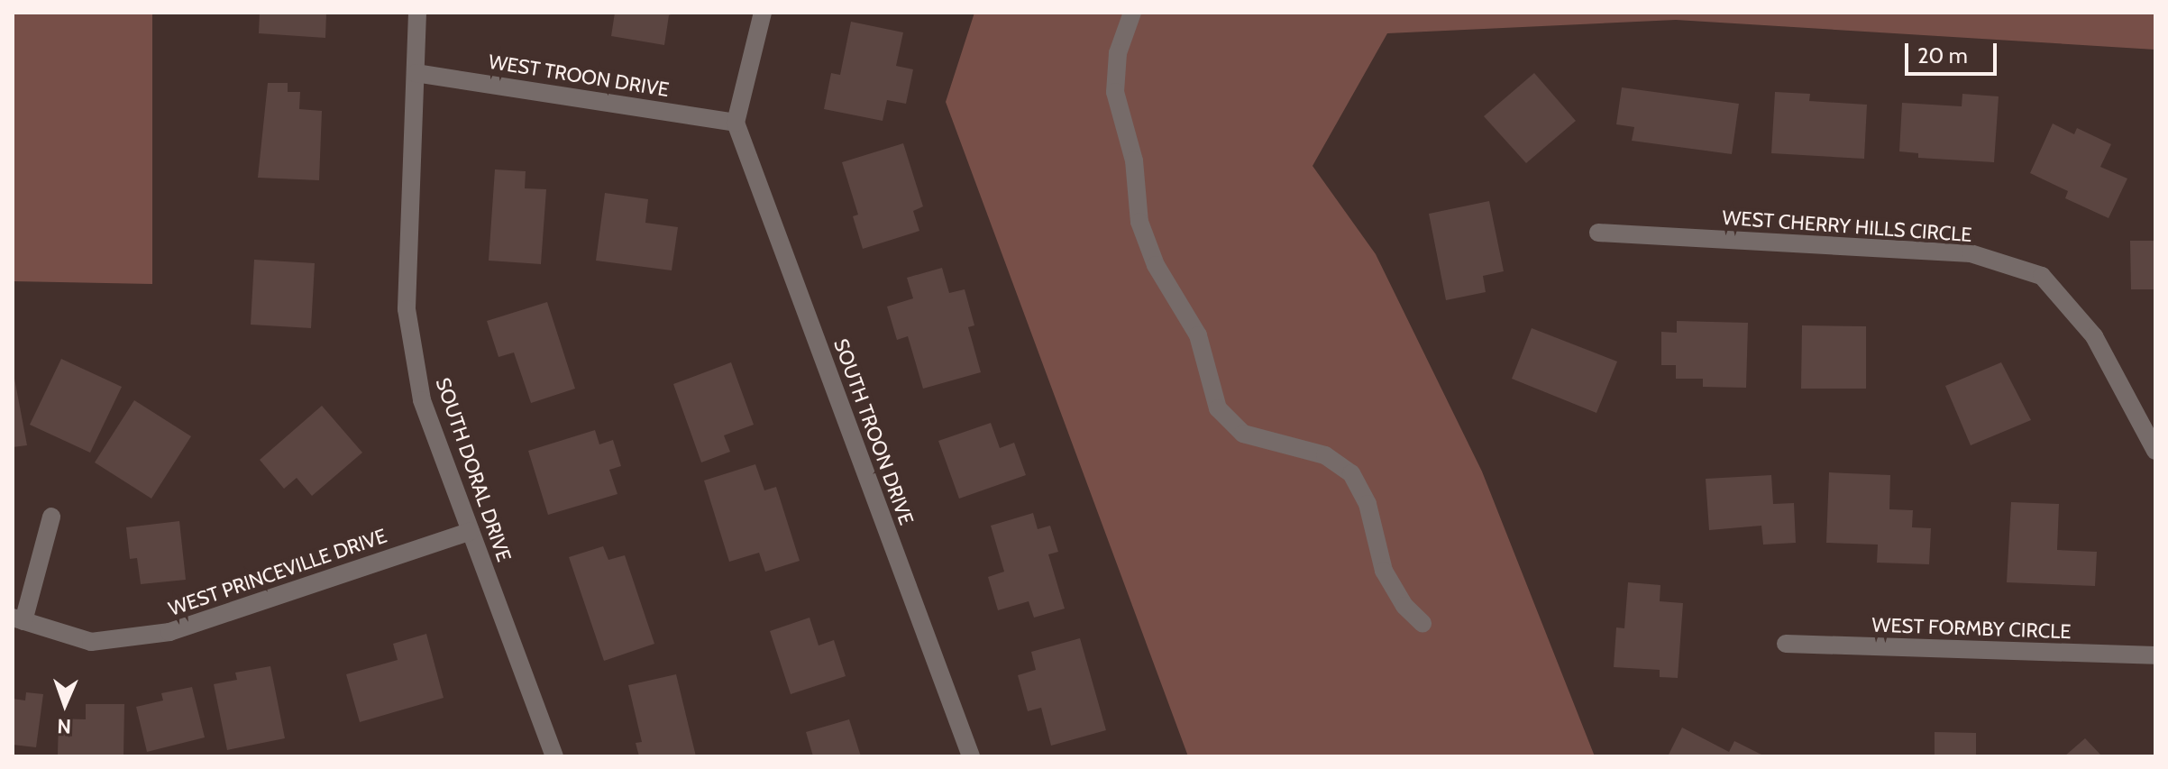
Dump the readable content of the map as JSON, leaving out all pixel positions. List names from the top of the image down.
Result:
{
  "streets": {
    "street": [
      "WEST TROON DRIVE",
      "WEST CHERRY HILLS CIRCLE",
      "SOUTH TROON DRIVE",
      "SOUTH DORAL DRIVE",
      "WEST PRINCEVILLE DRIVE",
      "WEST FORMBY CIRCLE"
    ]
  },
  "crossings": [
    ["WEST TROON DRIVE", "SOUTH TROON DRIVE"],
    ["WEST TROON DRIVE", "SOUTH DORAL DRIVE"],
    ["SOUTH DORAL DRIVE", "WEST PRINCEVILLE DRIVE"]
  ],
  "scale_bar": "20 m",
  "north": "bottom"
}
